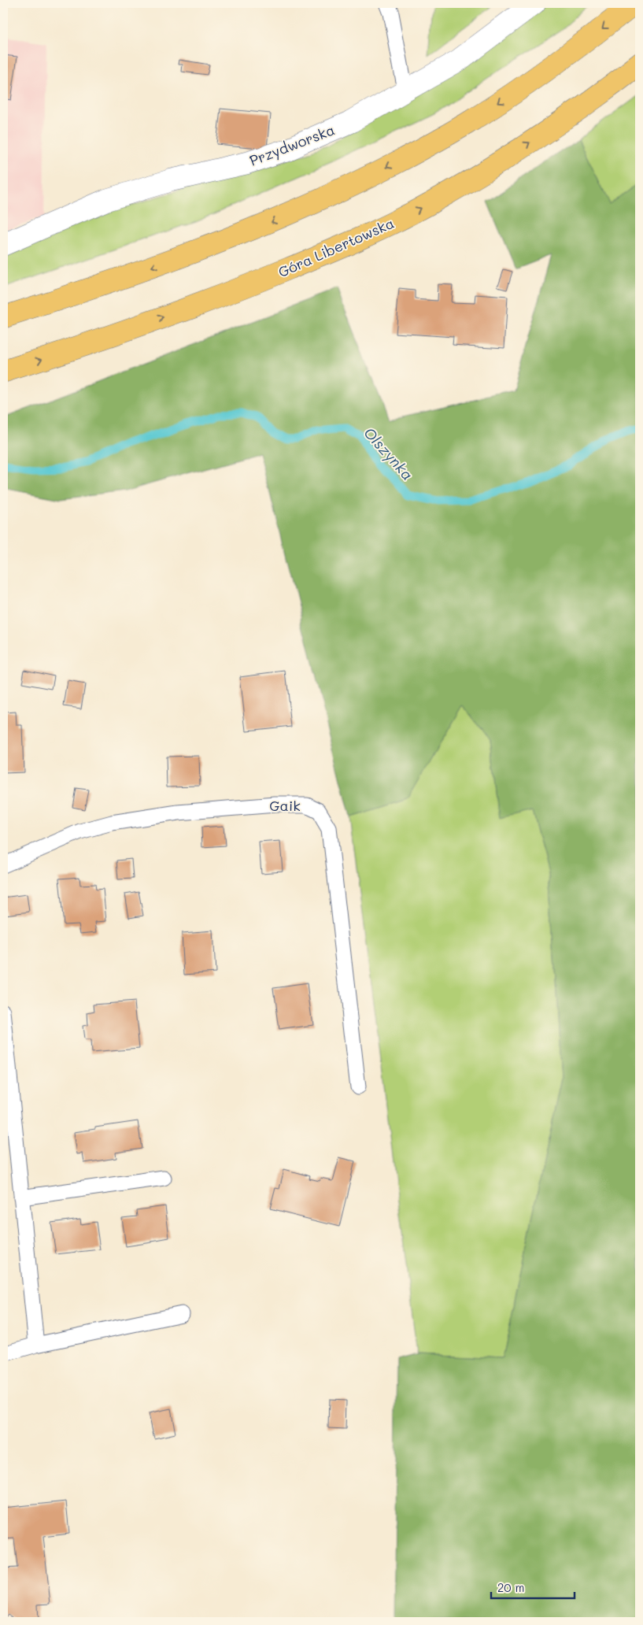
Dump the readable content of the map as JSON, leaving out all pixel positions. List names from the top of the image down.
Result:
{
  "streets": {
    "highway": ["Góra Libertowska"],
    "street": ["Przydworska"],
    "lane": ["Gaik"]
  },
  "water": ["Olszynka"],
  "scale_bar": "20 m"
}
